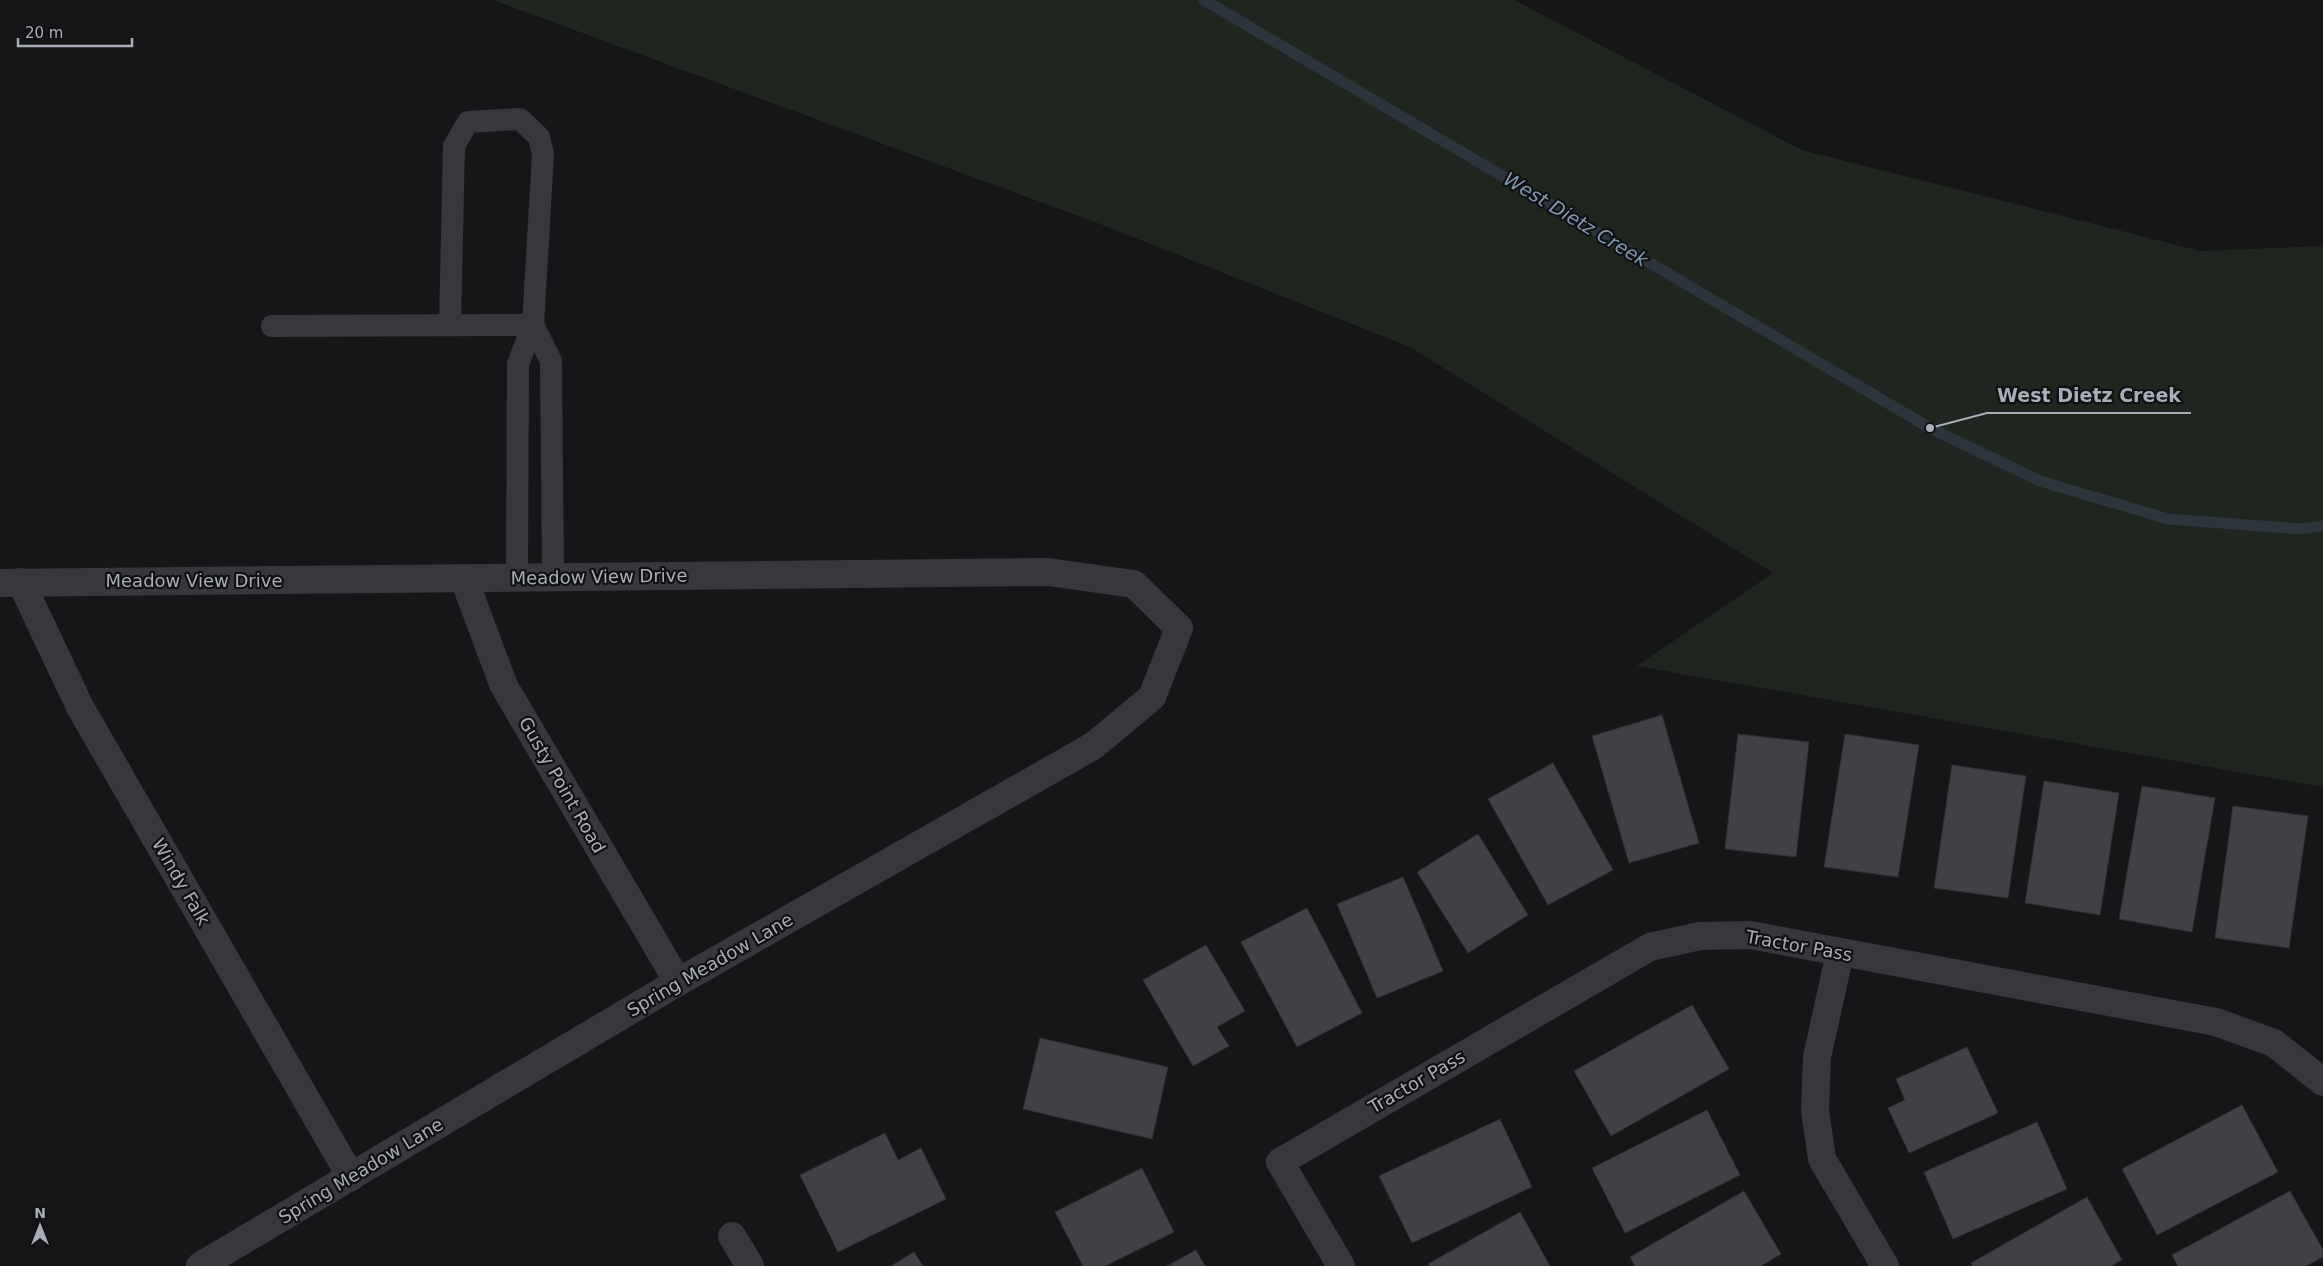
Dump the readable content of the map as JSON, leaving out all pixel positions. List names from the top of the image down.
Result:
{
  "streets": {
    "street": [
      "Meadow View Drive",
      "Gusty Point Road",
      "Windy Falk",
      "Tractor Pass",
      "Spring Meadow Lane"
    ]
  },
  "crossings": [
    ["Meadow View Drive", "Gusty Point Road"],
    ["Meadow View Drive", "Windy Falk"],
    ["Meadow View Drive", "Spring Meadow Lane"],
    ["Gusty Point Road", "Spring Meadow Lane"],
    ["Windy Falk", "Spring Meadow Lane"]
  ],
  "water": ["West Dietz Creek"],
  "places": ["West Dietz Creek"],
  "scale_bar": "20 m",
  "north": "top"
}
